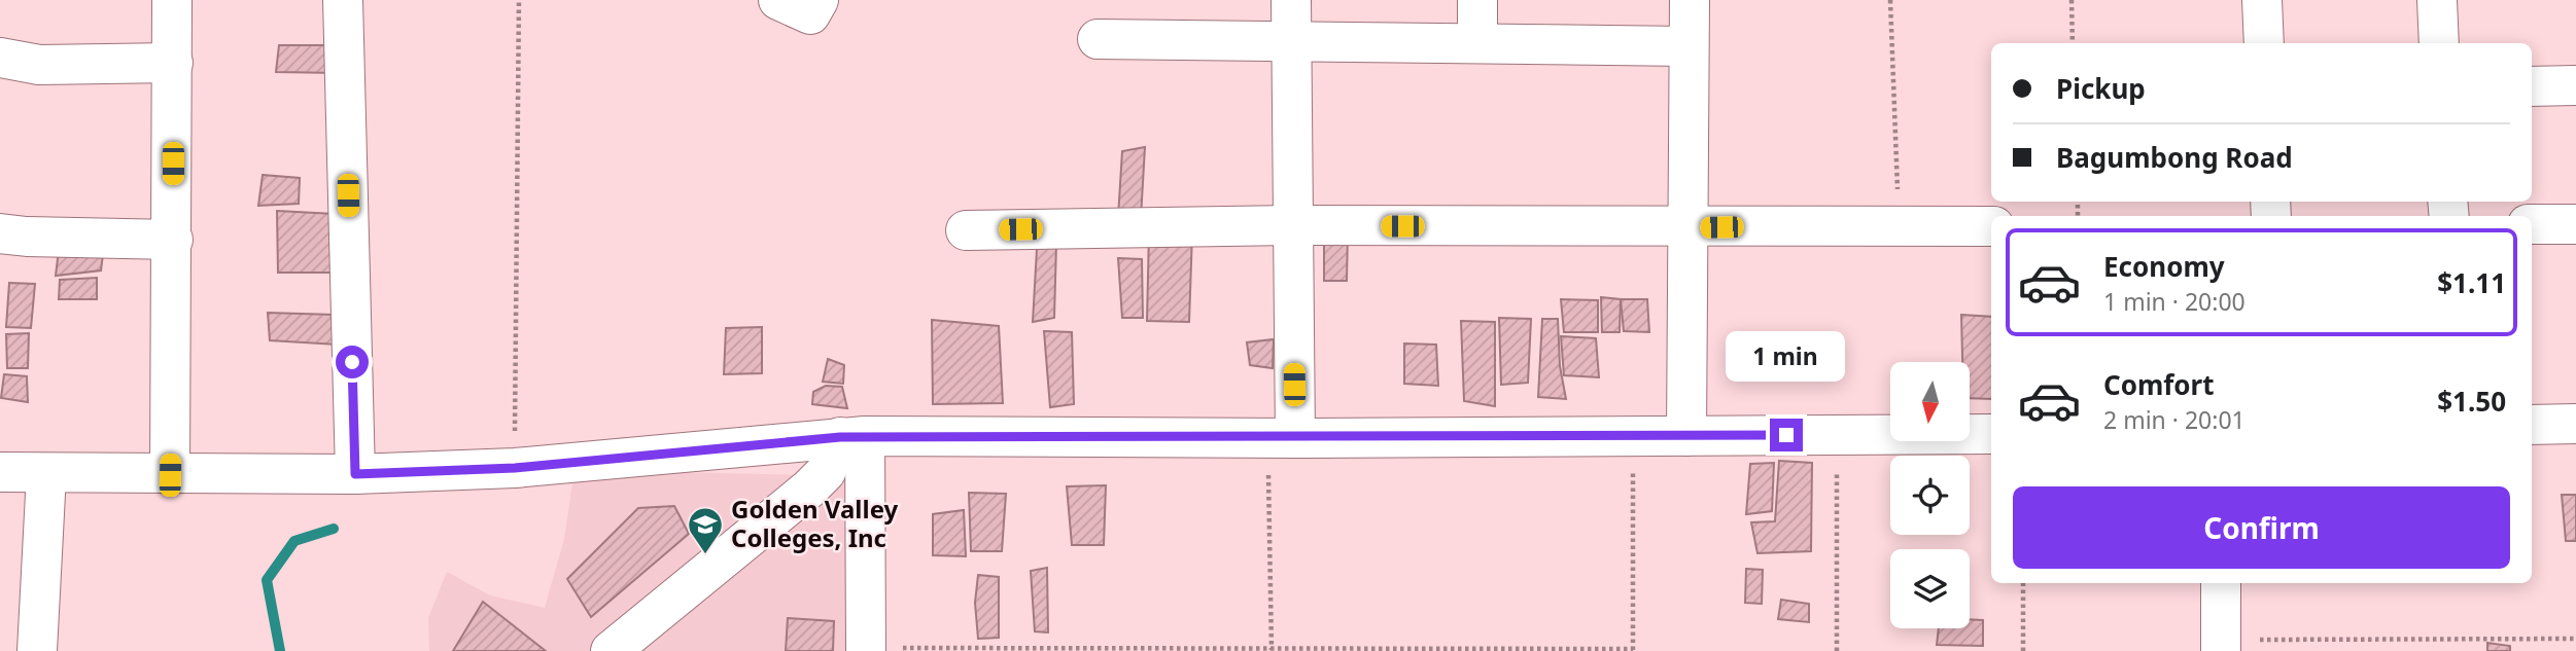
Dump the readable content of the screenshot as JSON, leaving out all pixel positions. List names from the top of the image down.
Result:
{
  "places": {
    "school or university": ["Golden Valley Colleges, Inc"]
  },
  "north": "bottom",
  "page": {
    "banner": ["Pickup", "Bagumbong Road"],
    "list": [
      {
        "name": "Economy",
        "note": "1 min · 20:00",
        "value": "$1.11"
      },
      {
        "name": "Comfort",
        "note": "2 min · 20:01",
        "value": "$1.50"
      }
    ],
    "bubble": "1 min",
    "buttons": "Confirm"
  }
}
